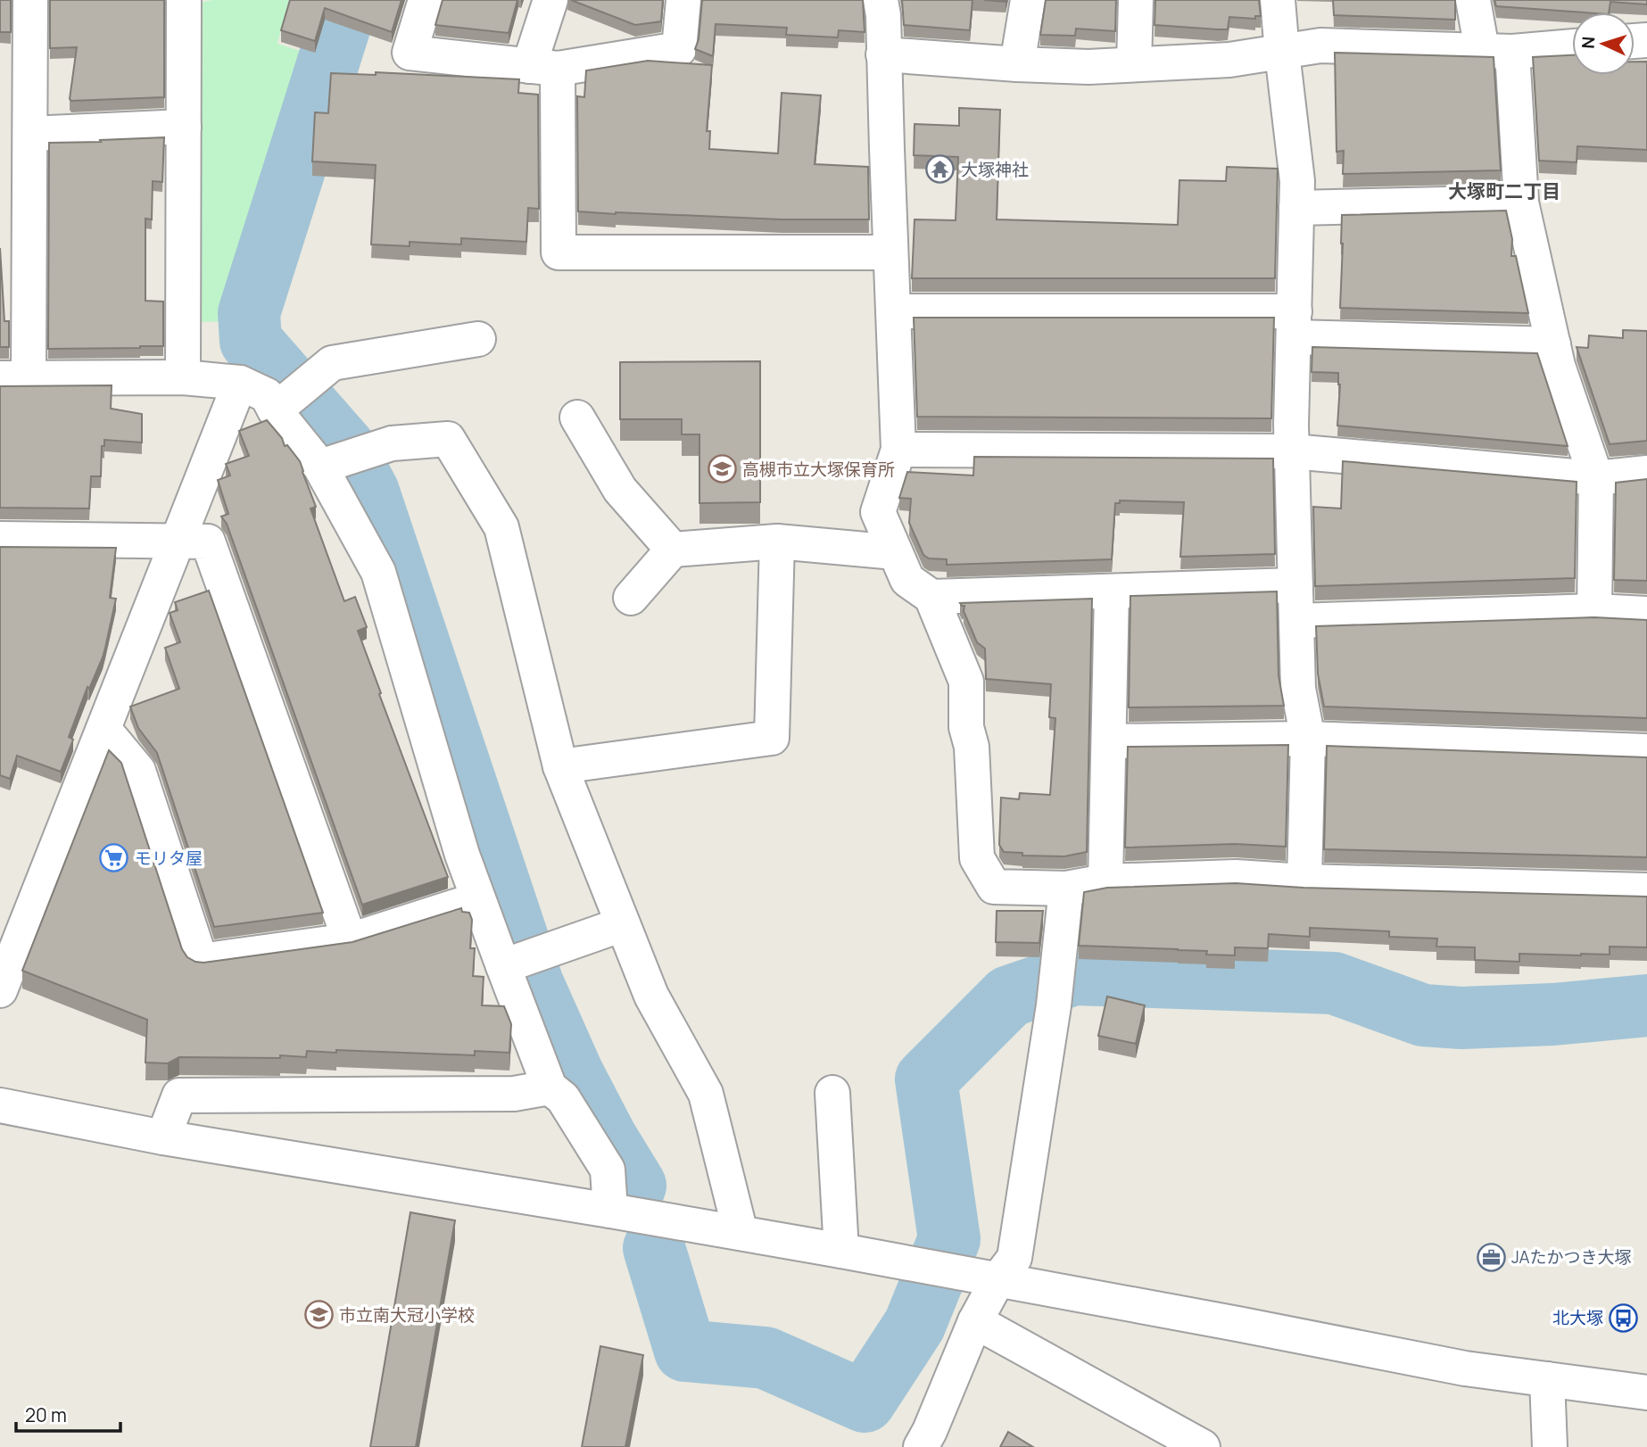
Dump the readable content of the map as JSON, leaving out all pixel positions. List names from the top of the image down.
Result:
{
  "districts": ["大塚町二丁目"],
  "places": {
    "temple": ["大塚神社"],
    "school or university": ["高槻市立大塚保育所", "市立南大冠小学校"],
    "supermarket": ["モリタ屋"],
    "office": ["JAたかつき大塚"],
    "bus stop": ["北大塚"]
  },
  "scale_bar": "20 m",
  "north": "left"
}
